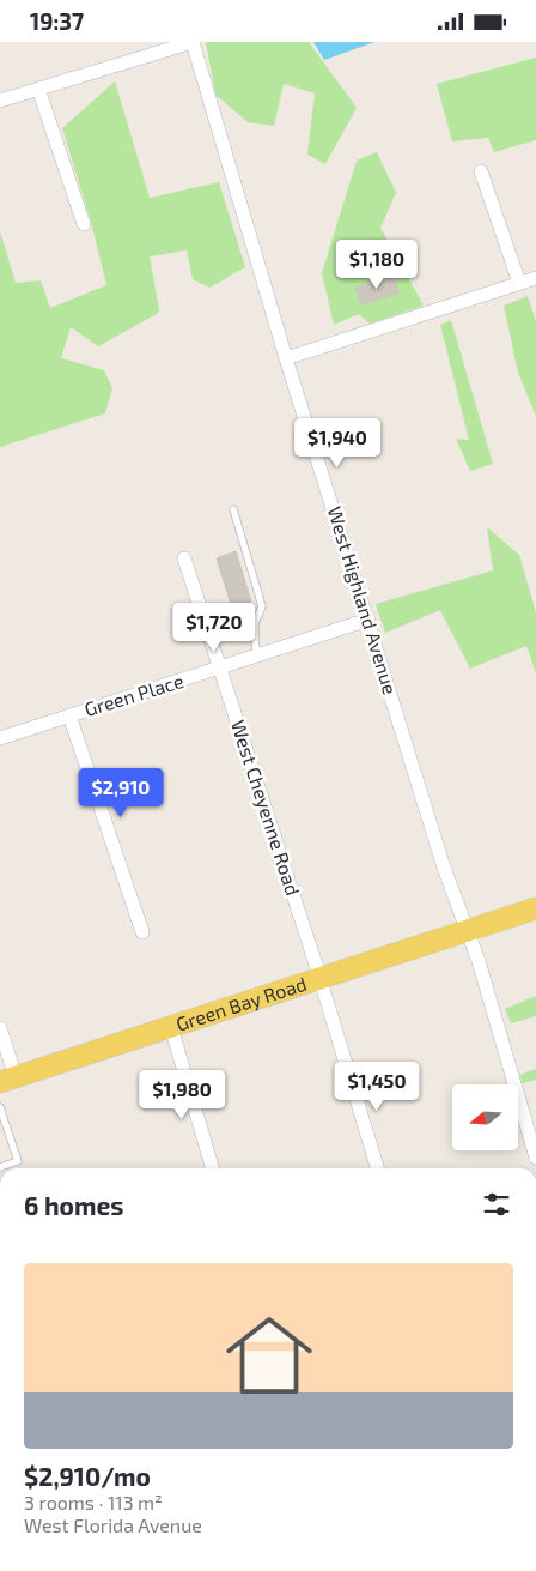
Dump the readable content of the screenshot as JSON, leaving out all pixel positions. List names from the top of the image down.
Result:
{
  "streets": {
    "main road": ["Green Bay Road"],
    "street": ["West Highland Avenue", "Green Place", "West Cheyenne Road"]
  },
  "crossings": [
    ["West Highland Avenue", "Green Place"],
    ["West Highland Avenue", "Green Bay Road"],
    ["Green Place", "West Cheyenne Road"],
    ["West Cheyenne Road", "Green Bay Road"]
  ],
  "north": "left",
  "page": {
    "status": "19:37",
    "price": [
      "$1,180",
      "$1,940",
      "$1,720",
      "$2,910",
      "$1,450",
      "$1,980"
    ],
    "heading": "6 homes",
    "list": [
      {
        "name": "$2,910/mo",
        "note": "3 rooms · 113 m² · West Florida Avenue"
      }
    ]
  }
}
